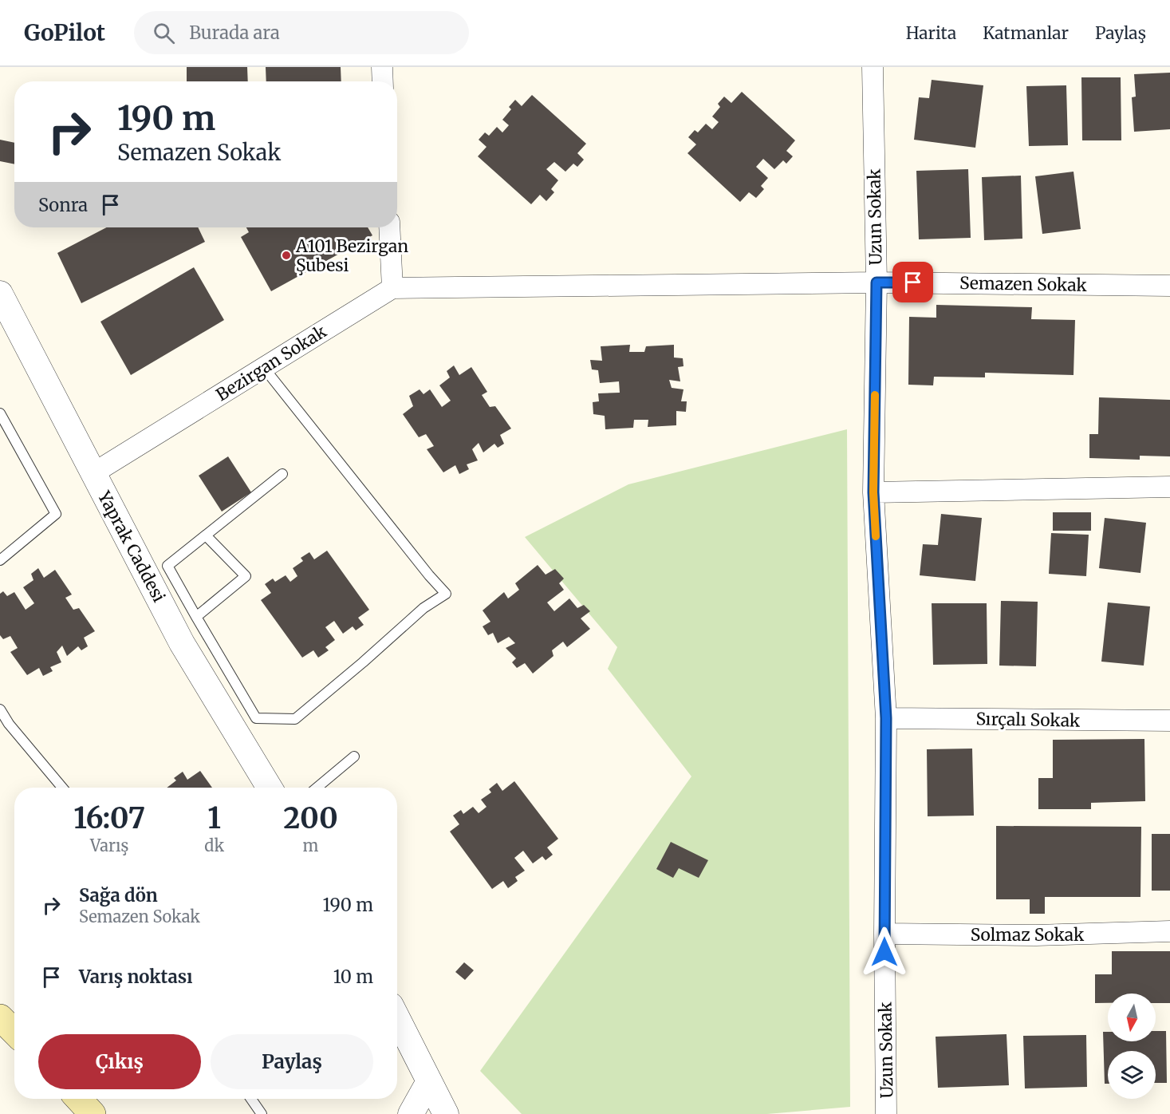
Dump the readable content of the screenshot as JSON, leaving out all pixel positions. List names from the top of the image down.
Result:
{
  "streets": {
    "street": [
      "Uzun Sokak",
      "Semazen Sokak",
      "Bezirgan Sokak",
      "Yaprak Caddesi",
      "Sırçalı Sokak",
      "Solmaz Sokak"
    ]
  },
  "crossings": [
    ["Uzun Sokak", "Semazen Sokak"],
    ["Uzun Sokak", "Sırçalı Sokak"],
    ["Uzun Sokak", "Solmaz Sokak"],
    ["Semazen Sokak", "Bezirgan Sokak"],
    ["Bezirgan Sokak", "Yaprak Caddesi"]
  ],
  "places": ["A101 Bezirgan Şubesi"],
  "north": "bottom",
  "page": {
    "header": "GoPilot",
    "search": "Burada ara",
    "nav": ["Harita", "Katmanlar", "Paylaş"],
    "turn": ["190 m", "Semazen Sokak"],
    "then": "Sonra",
    "eta": [
      "16:07",
      "Varış",
      "1",
      "dk",
      "200",
      "m"
    ],
    "list": [
      {
        "name": "Sağa dön",
        "note": "Semazen Sokak",
        "value": "190 m"
      },
      {
        "name": "Varış noktası",
        "value": "10 m"
      }
    ],
    "buttons": ["Çıkış", "Paylaş"]
  }
}
